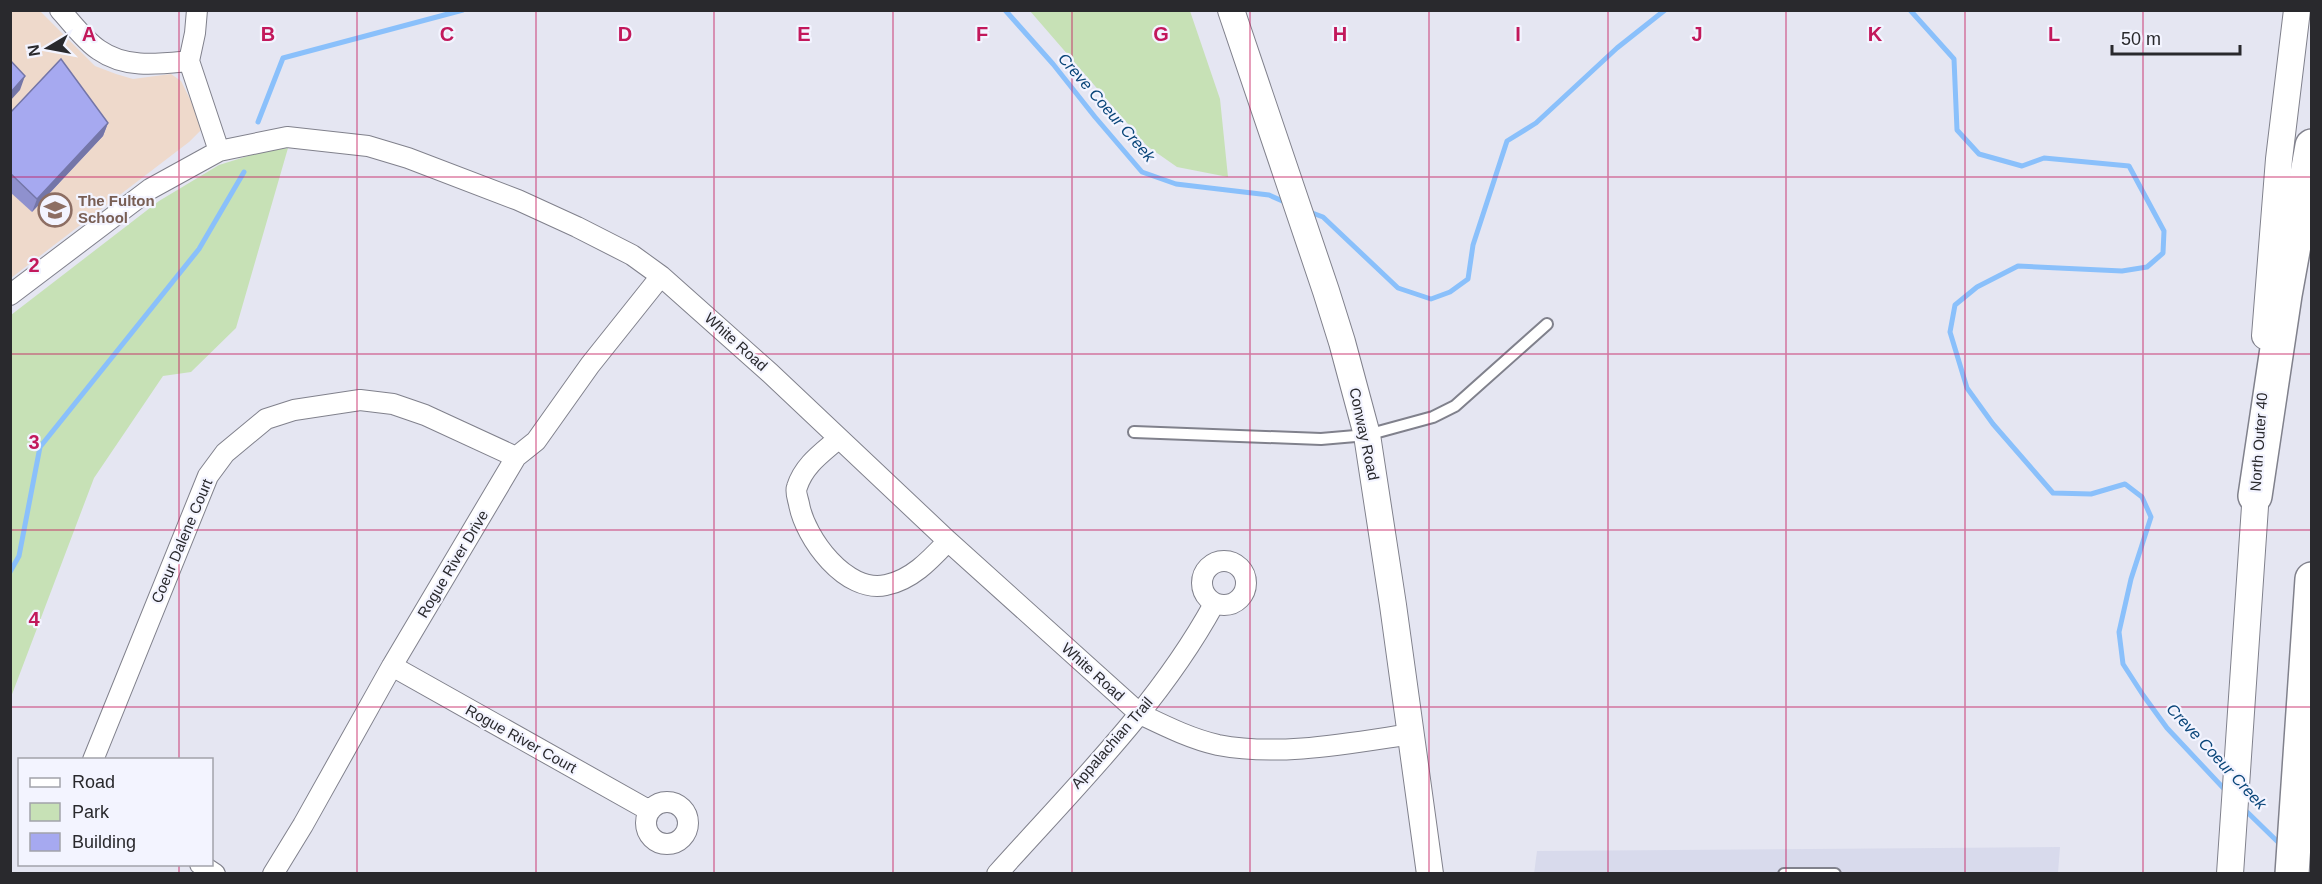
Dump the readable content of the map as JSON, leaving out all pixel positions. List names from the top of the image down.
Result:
{
  "streets": {
    "street": [
      "White Road",
      "Conway Road",
      "North Outer 40",
      "Coeur Dalene Court",
      "Rogue River Drive",
      "Rogue River Court",
      "Appalachian Trail"
    ]
  },
  "crossings": [
    ["White Road", "Conway Road"],
    ["White Road", "Rogue River Drive"],
    ["White Road", "Appalachian Trail"],
    ["Coeur Dalene Court", "Rogue River Drive"],
    ["Rogue River Drive", "Rogue River Court"]
  ],
  "water": ["Creve Coeur Creek"],
  "places": {
    "school or university": ["The Fulton School"]
  },
  "legend": ["Road", "Park", "Building"],
  "scale_bar": "50 m",
  "north": "left",
  "grid": {
    "columns": [
      "A",
      "B",
      "C",
      "D",
      "E",
      "F",
      "G",
      "H",
      "I",
      "J",
      "K",
      "L"
    ],
    "rows": ["2", "3", "4"]
  }
}
